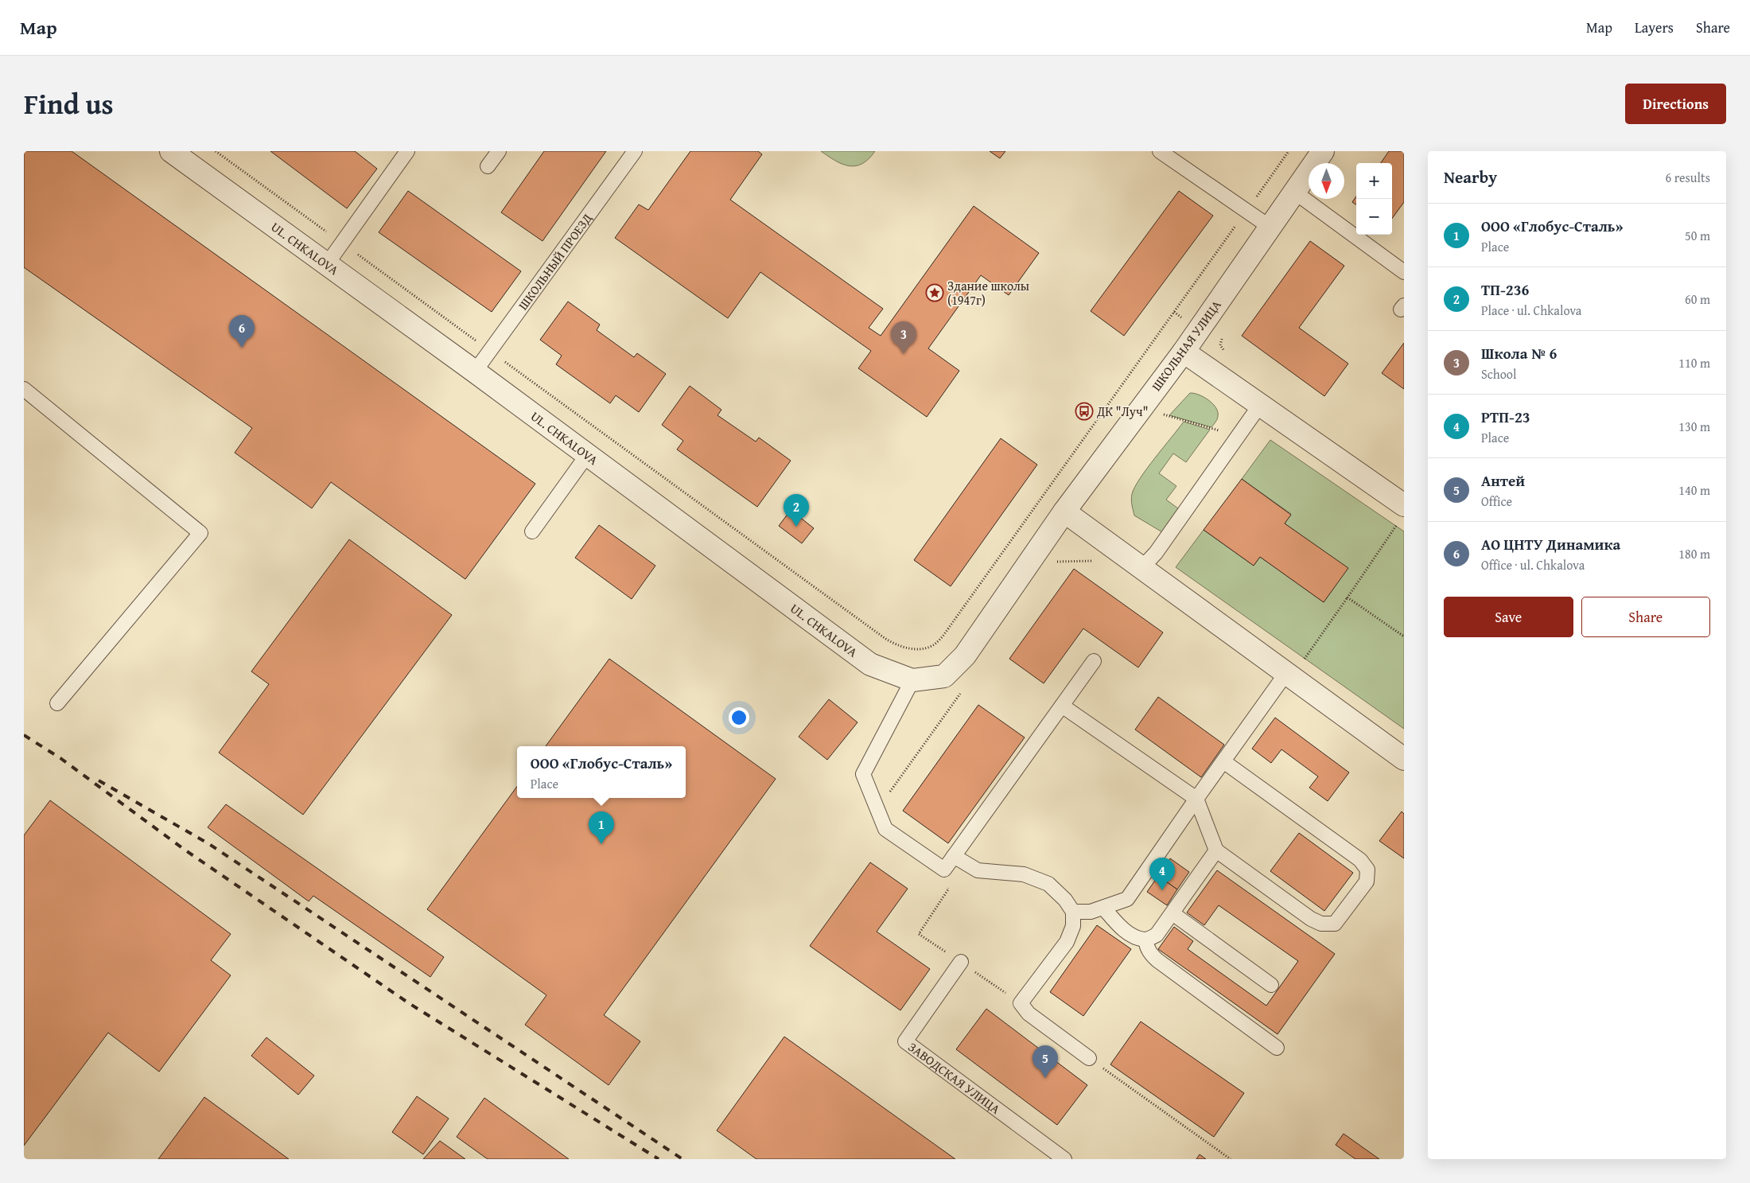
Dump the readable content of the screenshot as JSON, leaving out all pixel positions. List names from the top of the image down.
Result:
{
  "streets": {
    "street": ["UL. CHKALOVA", "ШКОЛЬНАЯ УЛИЦА"],
    "lane": ["ШКОЛЬНЫЙ ПРОЕЗД", "ЗАВОДСКАЯ УЛИЦА"]
  },
  "crossings": [
    ["UL. CHKALOVA", "ШКОЛЬНЫЙ ПРОЕЗД"],
    ["UL. CHKALOVA", "ШКОЛЬНАЯ УЛИЦА"]
  ],
  "places": {
    "place": ["Здание школы (1947г)"],
    "bus stop": ["ДК \"Луч\""]
  },
  "north": "bottom",
  "page": {
    "header": "Map",
    "nav": ["Map", "Layers", "Share"],
    "title": "Find us",
    "buttons": [
      "Directions",
      ["Save", "Share"]
    ],
    "heading": ["Nearby", "6 results"],
    "map_buttons": ["+", "−"],
    "list": [
      {
        "mark": "1",
        "name": "ООО «Глобус-Сталь»",
        "note": "Place",
        "value": "50 m"
      },
      {
        "mark": "2",
        "name": "ТП-236",
        "note": "Place · ul. Chkalova",
        "value": "60 m"
      },
      {
        "mark": "3",
        "name": "Школа № 6",
        "note": "School",
        "value": "110 m"
      },
      {
        "mark": "4",
        "name": "РТП-23",
        "note": "Place",
        "value": "130 m"
      },
      {
        "mark": "5",
        "name": "Антей",
        "note": "Office",
        "value": "140 m"
      },
      {
        "mark": "6",
        "name": "АО ЦНТУ Динамика",
        "note": "Office · ul. Chkalova",
        "value": "180 m"
      }
    ],
    "pins": [
      "6",
      "3",
      "2",
      "1",
      "4",
      "5"
    ],
    "popup": ["ООО «Глобус-Сталь»", "Place"]
  }
}
